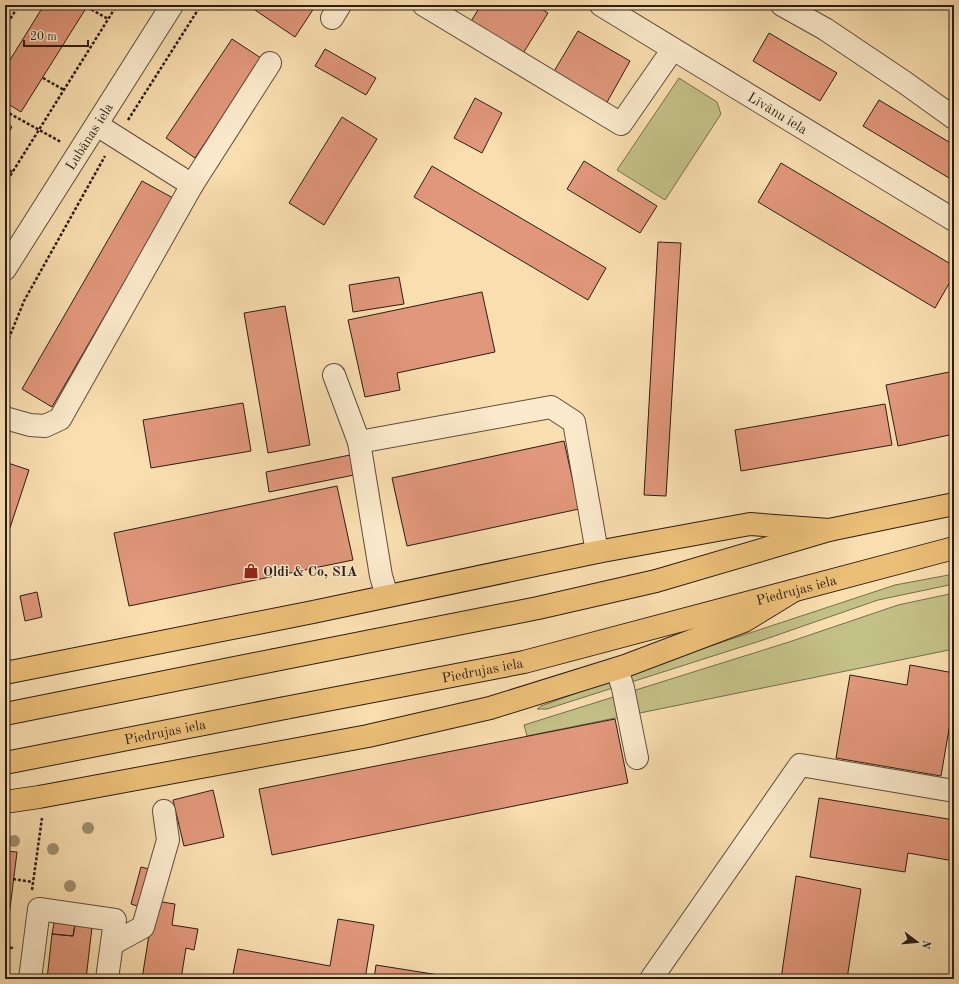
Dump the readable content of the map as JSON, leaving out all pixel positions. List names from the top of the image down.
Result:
{
  "streets": {
    "main road": ["Piedrujas iela"],
    "street": ["Līvānu iela", "Lubānas iela"]
  },
  "places": {
    "shop": ["Oldi & Co, SIA"]
  },
  "scale_bar": "20 m",
  "north": "right"
}
